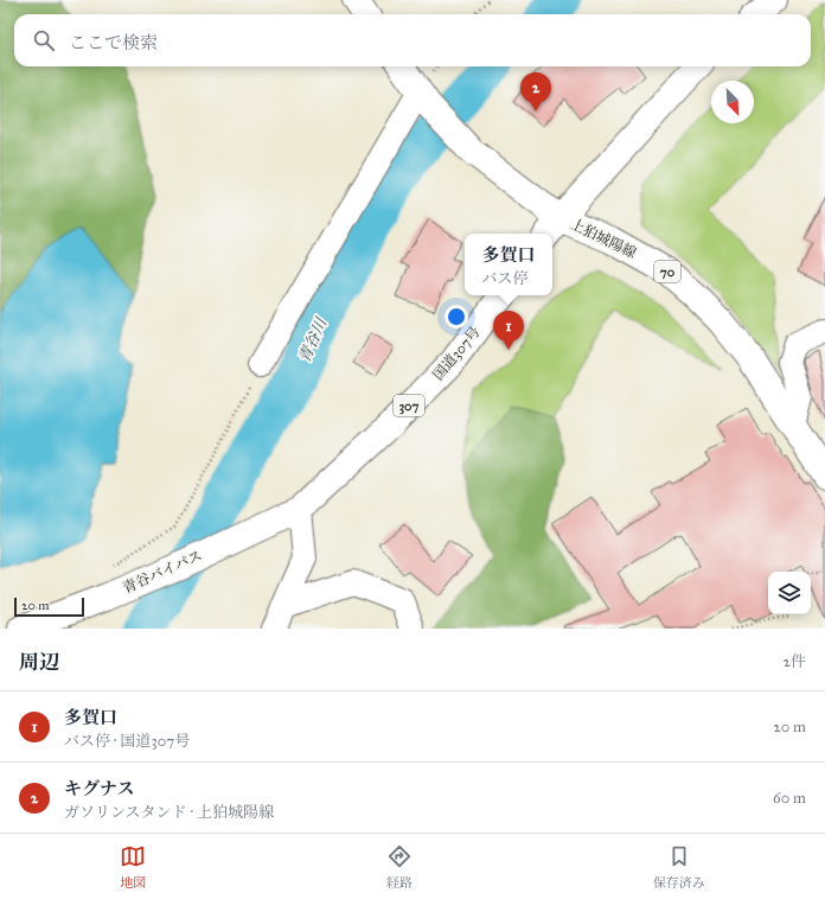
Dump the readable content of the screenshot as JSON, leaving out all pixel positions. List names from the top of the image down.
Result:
{
  "streets": {
    "main road": [
      "上狛城陽線",
      "70",
      "国道307号",
      "307",
      "青谷バイパス"
    ]
  },
  "crossings": [
    ["国道307号", "青谷バイパス"]
  ],
  "water": ["青谷川"],
  "scale_bar": "20 m",
  "north": "bottom right",
  "page": {
    "search": "ここで検索",
    "pins": ["2", "1"],
    "popup": ["多賀口", "バス停"],
    "scale": "20 m",
    "heading": ["周辺", "2件"],
    "list": [
      {
        "mark": "1",
        "name": "多賀口",
        "note": "バス停 · 国道307号",
        "value": "20 m"
      },
      {
        "mark": "2",
        "name": "キグナス",
        "note": "ガソリンスタンド · 上狛城陽線",
        "value": "60 m"
      }
    ],
    "nav": ["地図", "経路", "保存済み"]
  }
}
